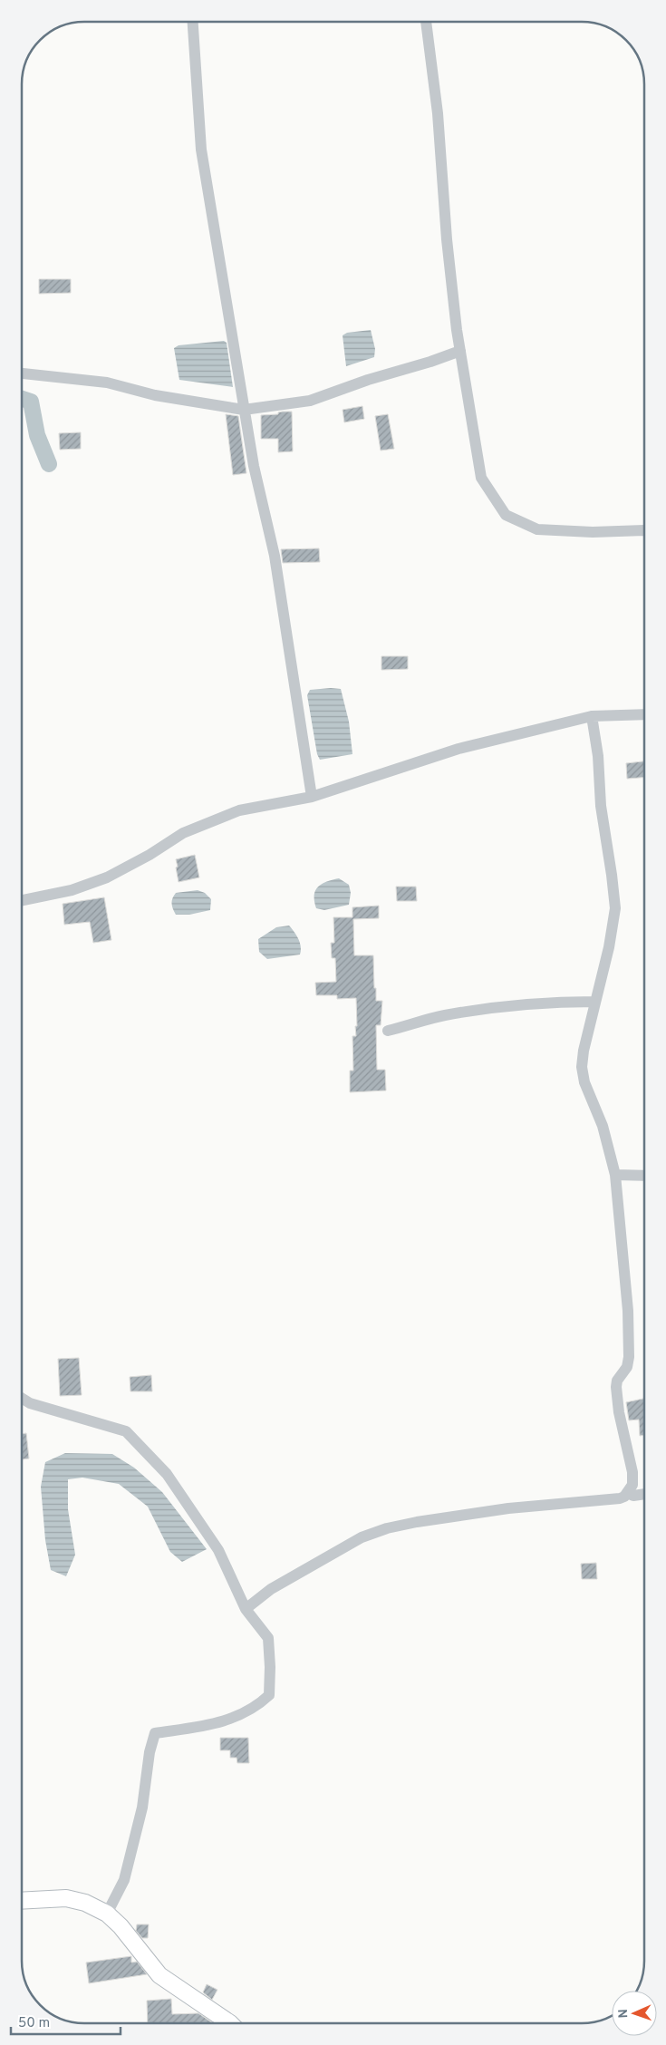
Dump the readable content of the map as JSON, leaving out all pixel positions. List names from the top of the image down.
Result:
{
  "scale_bar": "50 m",
  "north": "left"
}
